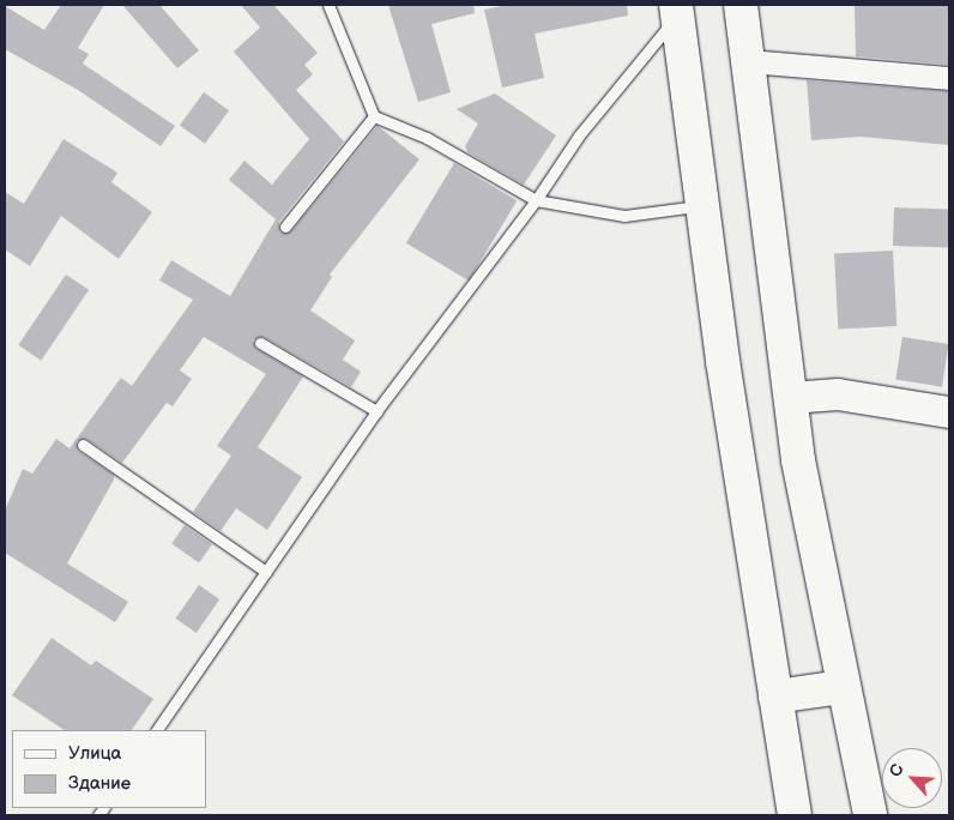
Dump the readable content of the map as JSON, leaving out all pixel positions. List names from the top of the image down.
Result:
{
  "legend": ["Улица", "Здание"],
  "north": "top left"
}
